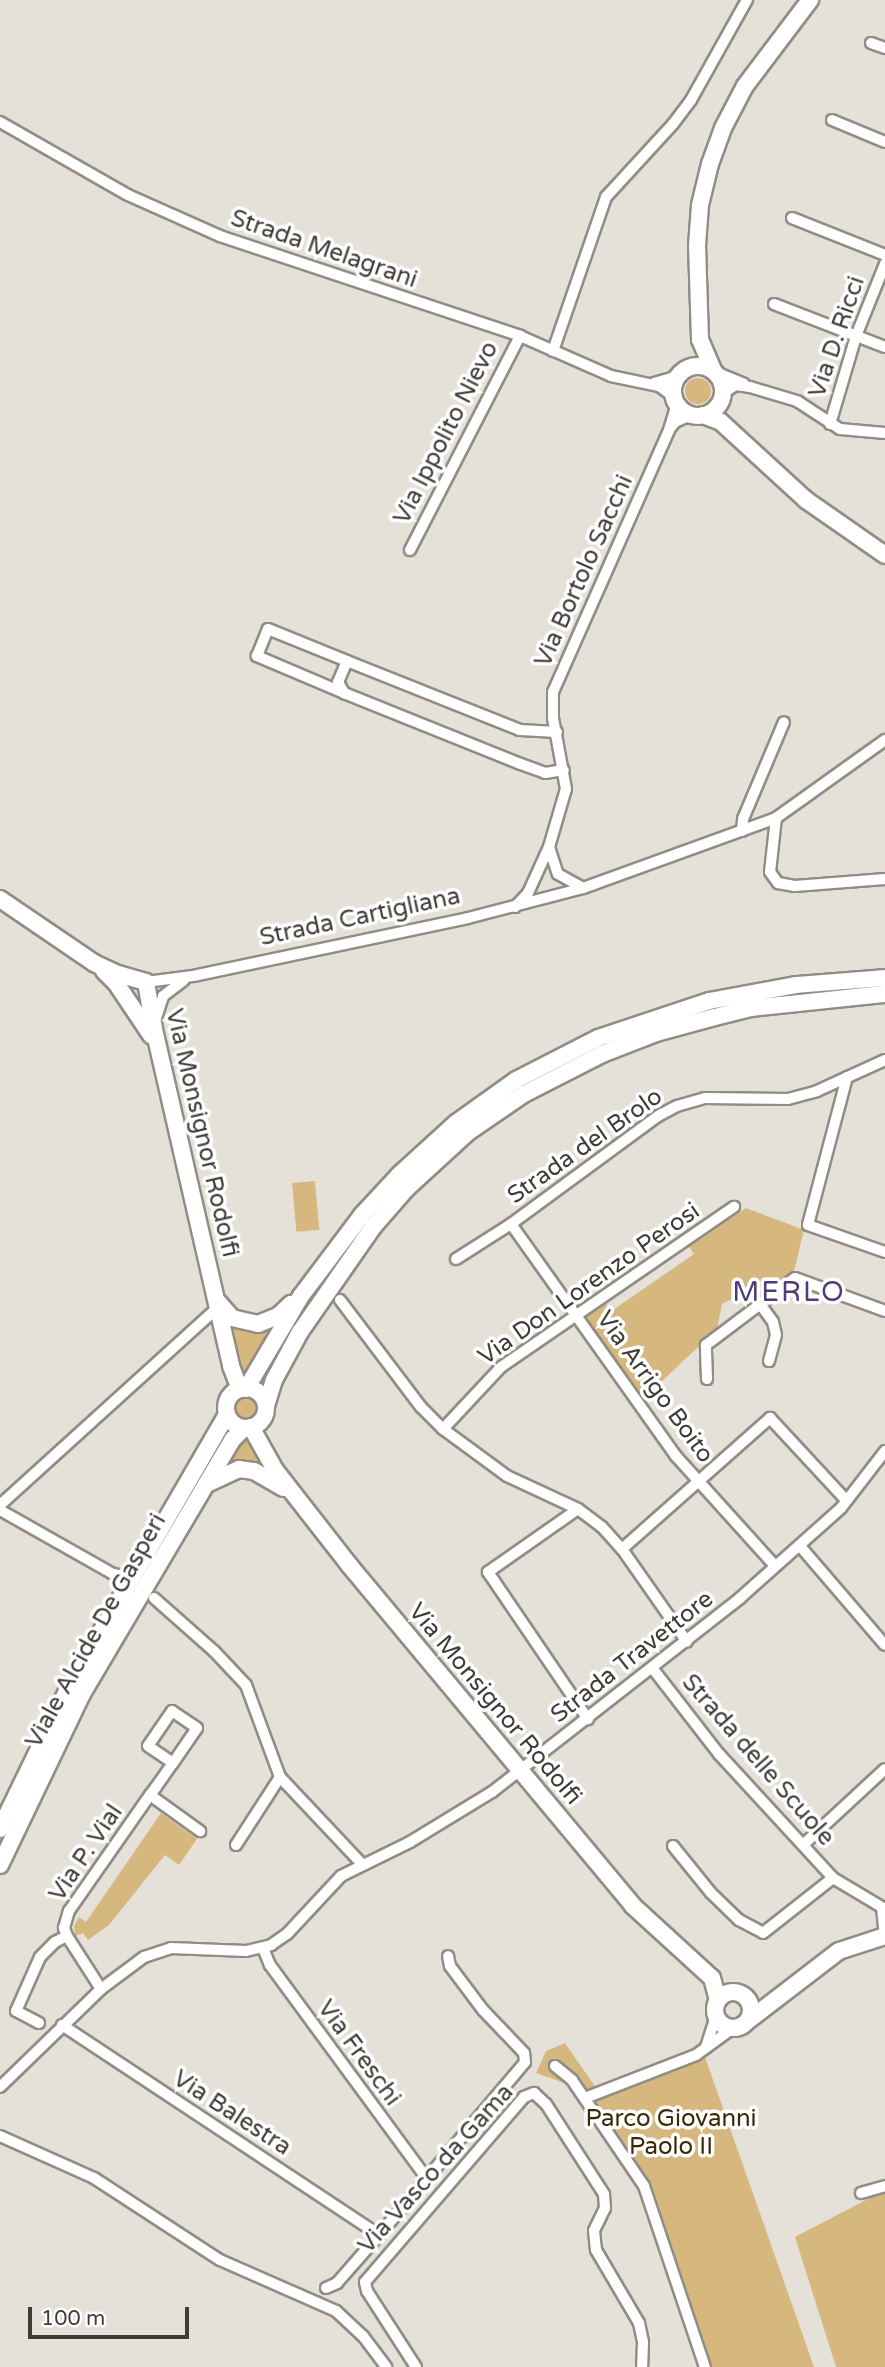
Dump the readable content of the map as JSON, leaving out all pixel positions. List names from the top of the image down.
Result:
{
  "streets": {
    "main road": ["Strada Cartigliana", "Via Monsignor Rodolfi", "Viale Alcide De Gasperi"],
    "street": [
      "Strada Melagrani",
      "Via D. Ricci",
      "Via Ippolito Nievo",
      "Via Bortolo Sacchi",
      "Strada del Brolo",
      "Via Don Lorenzo Perosi",
      "Via Arrigo Boito",
      "Strada Travettore",
      "Strada delle Scuole",
      "Via P. Vial",
      "Via Freschi",
      "Via Balestra",
      "Via Vasco da Gama"
    ]
  },
  "crossings": [
    ["Strada Melagrani", "Via Ippolito Nievo"],
    ["Strada Melagrani", "Via Bortolo Sacchi"],
    ["Via Bortolo Sacchi", "Strada Cartigliana"],
    ["Strada Cartigliana", "Via Monsignor Rodolfi"],
    ["Via Monsignor Rodolfi", "Viale Alcide De Gasperi"],
    ["Via Monsignor Rodolfi", "Strada Travettore"],
    ["Strada del Brolo", "Via Arrigo Boito"],
    ["Via Don Lorenzo Perosi", "Via Arrigo Boito"],
    ["Via Arrigo Boito", "Strada Travettore"],
    ["Strada Travettore", "Strada delle Scuole"],
    ["Strada Travettore", "Via P. Vial"],
    ["Strada Travettore", "Via Freschi"],
    ["Strada Travettore", "Via Balestra"]
  ],
  "districts": ["MERLO"],
  "parks": ["Parco Giovanni Paolo II"],
  "scale_bar": "100 m"
}
